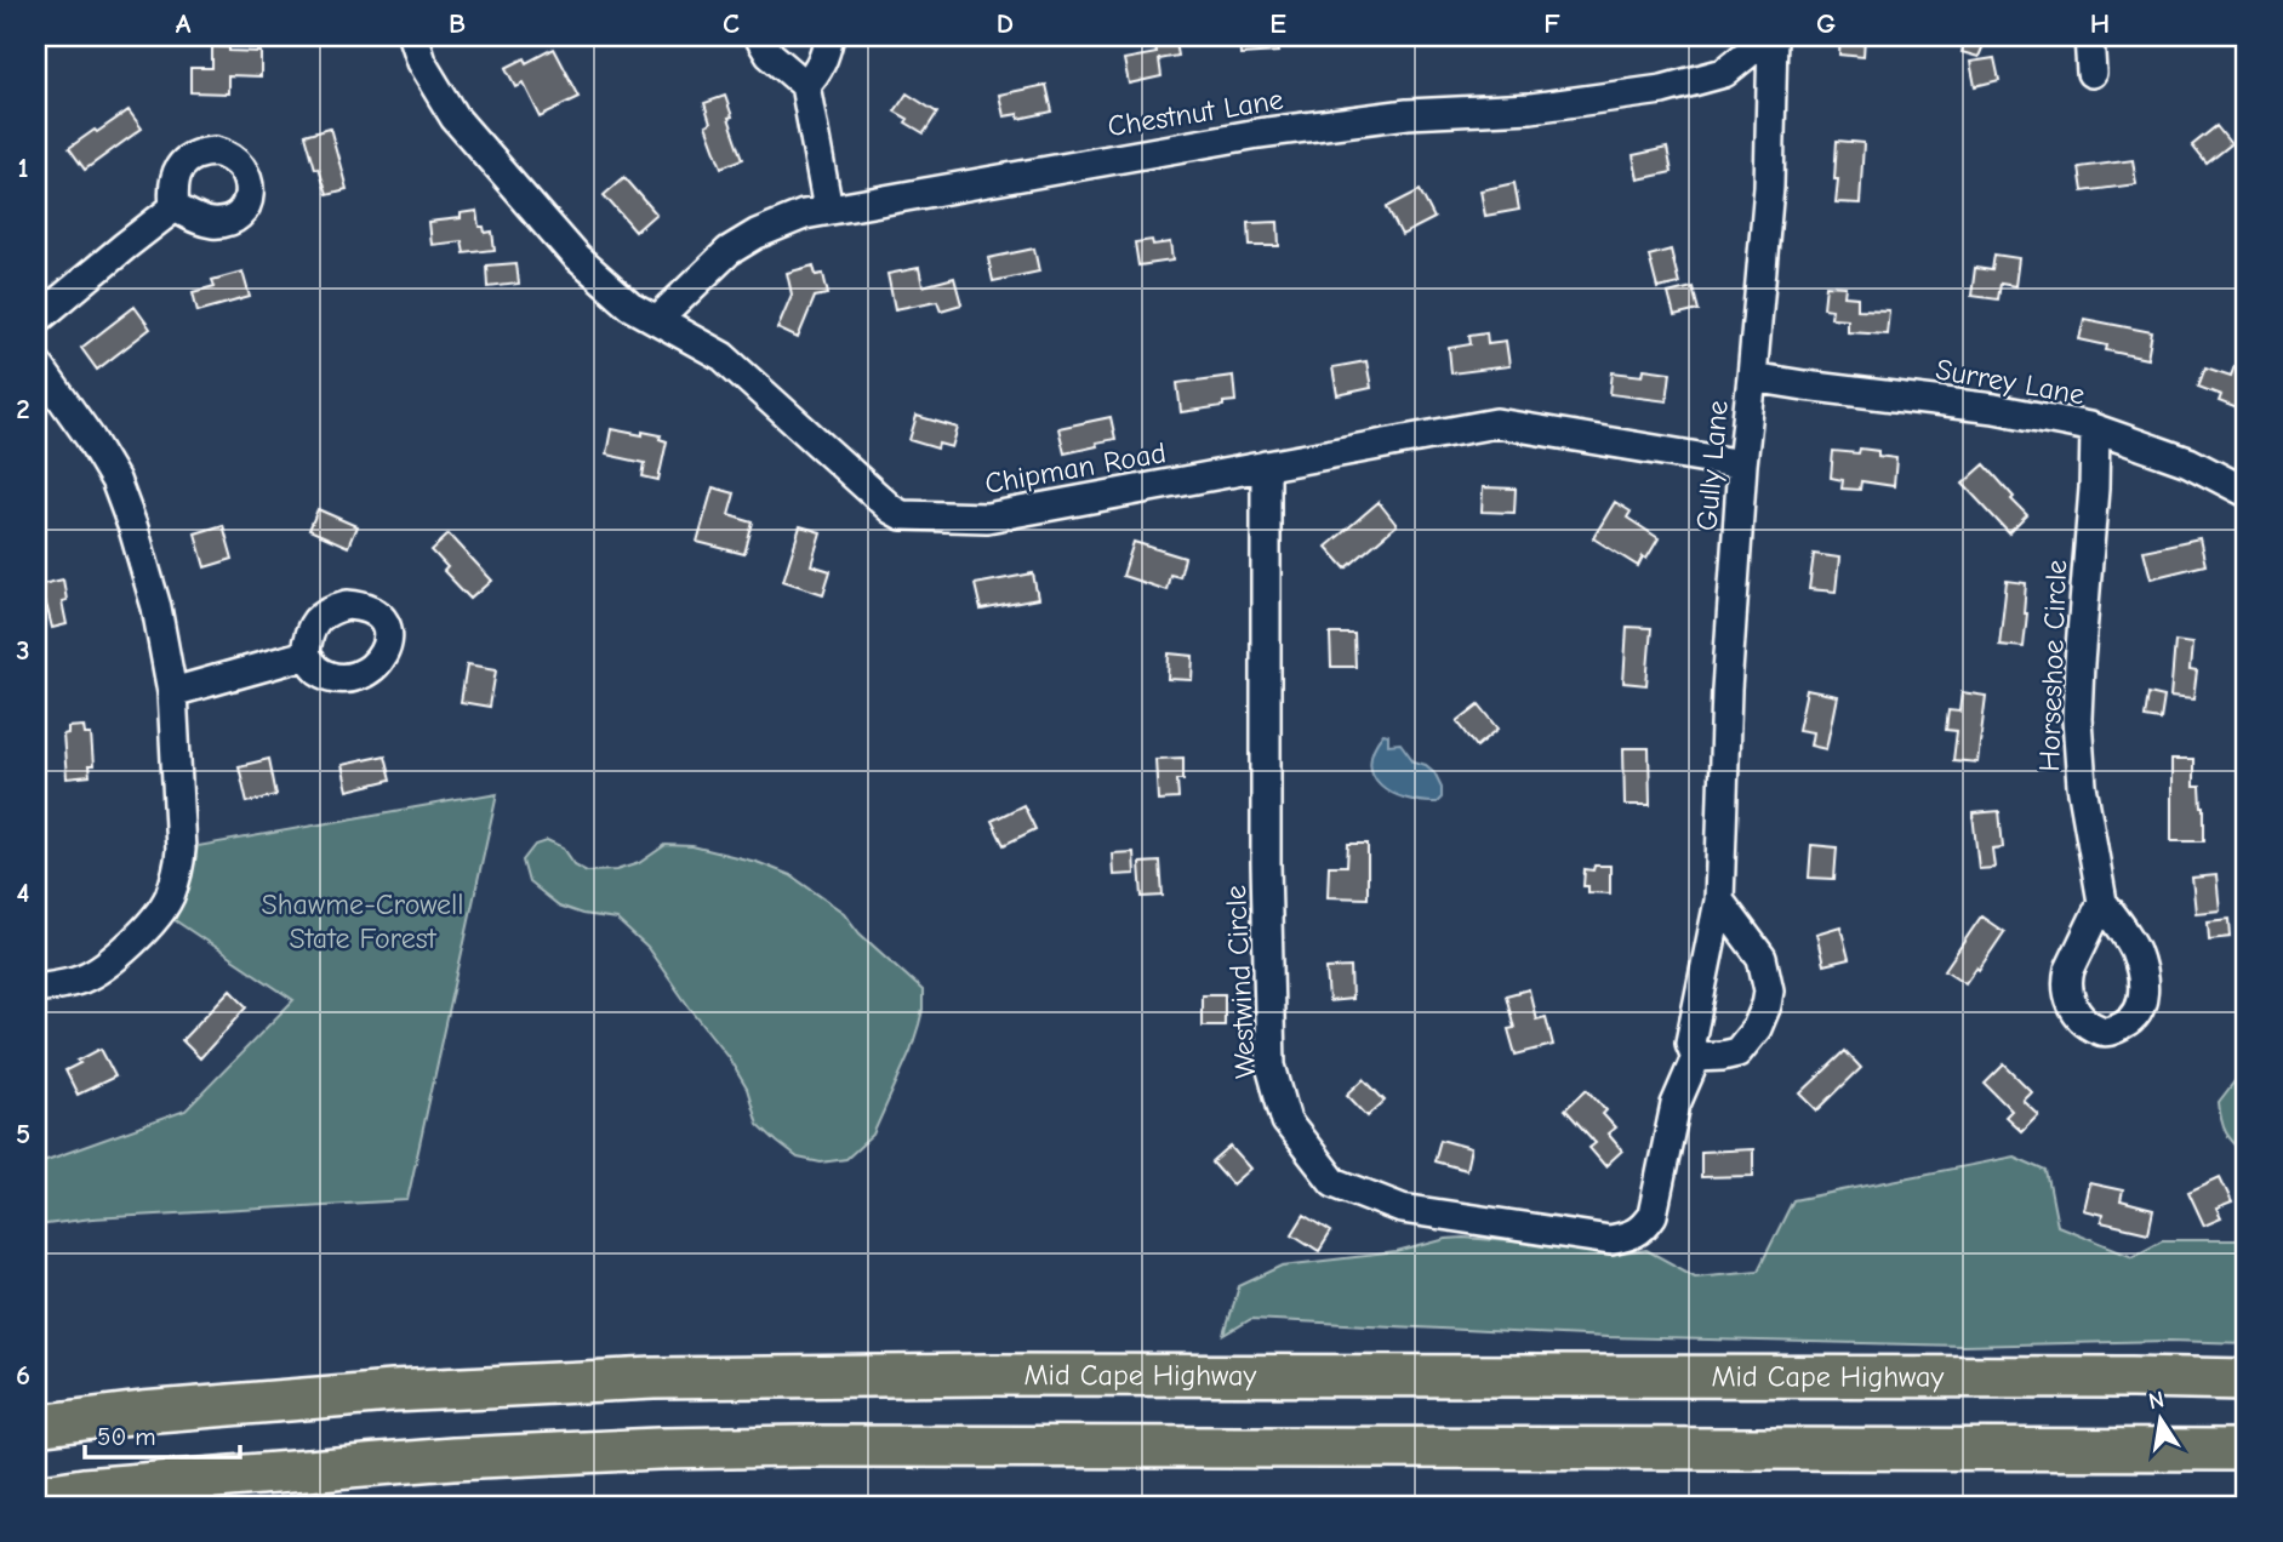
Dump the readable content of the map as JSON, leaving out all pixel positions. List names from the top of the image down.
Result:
{
  "streets": {
    "highway": ["Mid Cape Highway"],
    "street": [
      "Chestnut Lane",
      "Surrey Lane",
      "Gully Lane",
      "Chipman Road",
      "Horseshoe Circle",
      "Westwind Circle"
    ]
  },
  "crossings": [
    ["Chestnut Lane", "Gully Lane"],
    ["Chestnut Lane", "Chipman Road"],
    ["Surrey Lane", "Gully Lane"],
    ["Surrey Lane", "Horseshoe Circle"],
    ["Gully Lane", "Chipman Road"],
    ["Gully Lane", "Westwind Circle"],
    ["Chipman Road", "Westwind Circle"]
  ],
  "parks": ["Shawme-Crowell State Forest"],
  "scale_bar": "50 m",
  "north": "top",
  "grid": {
    "columns": [
      "A",
      "B",
      "C",
      "D",
      "E",
      "F",
      "G",
      "H"
    ],
    "rows": [
      "1",
      "2",
      "3",
      "4",
      "5",
      "6"
    ]
  }
}
